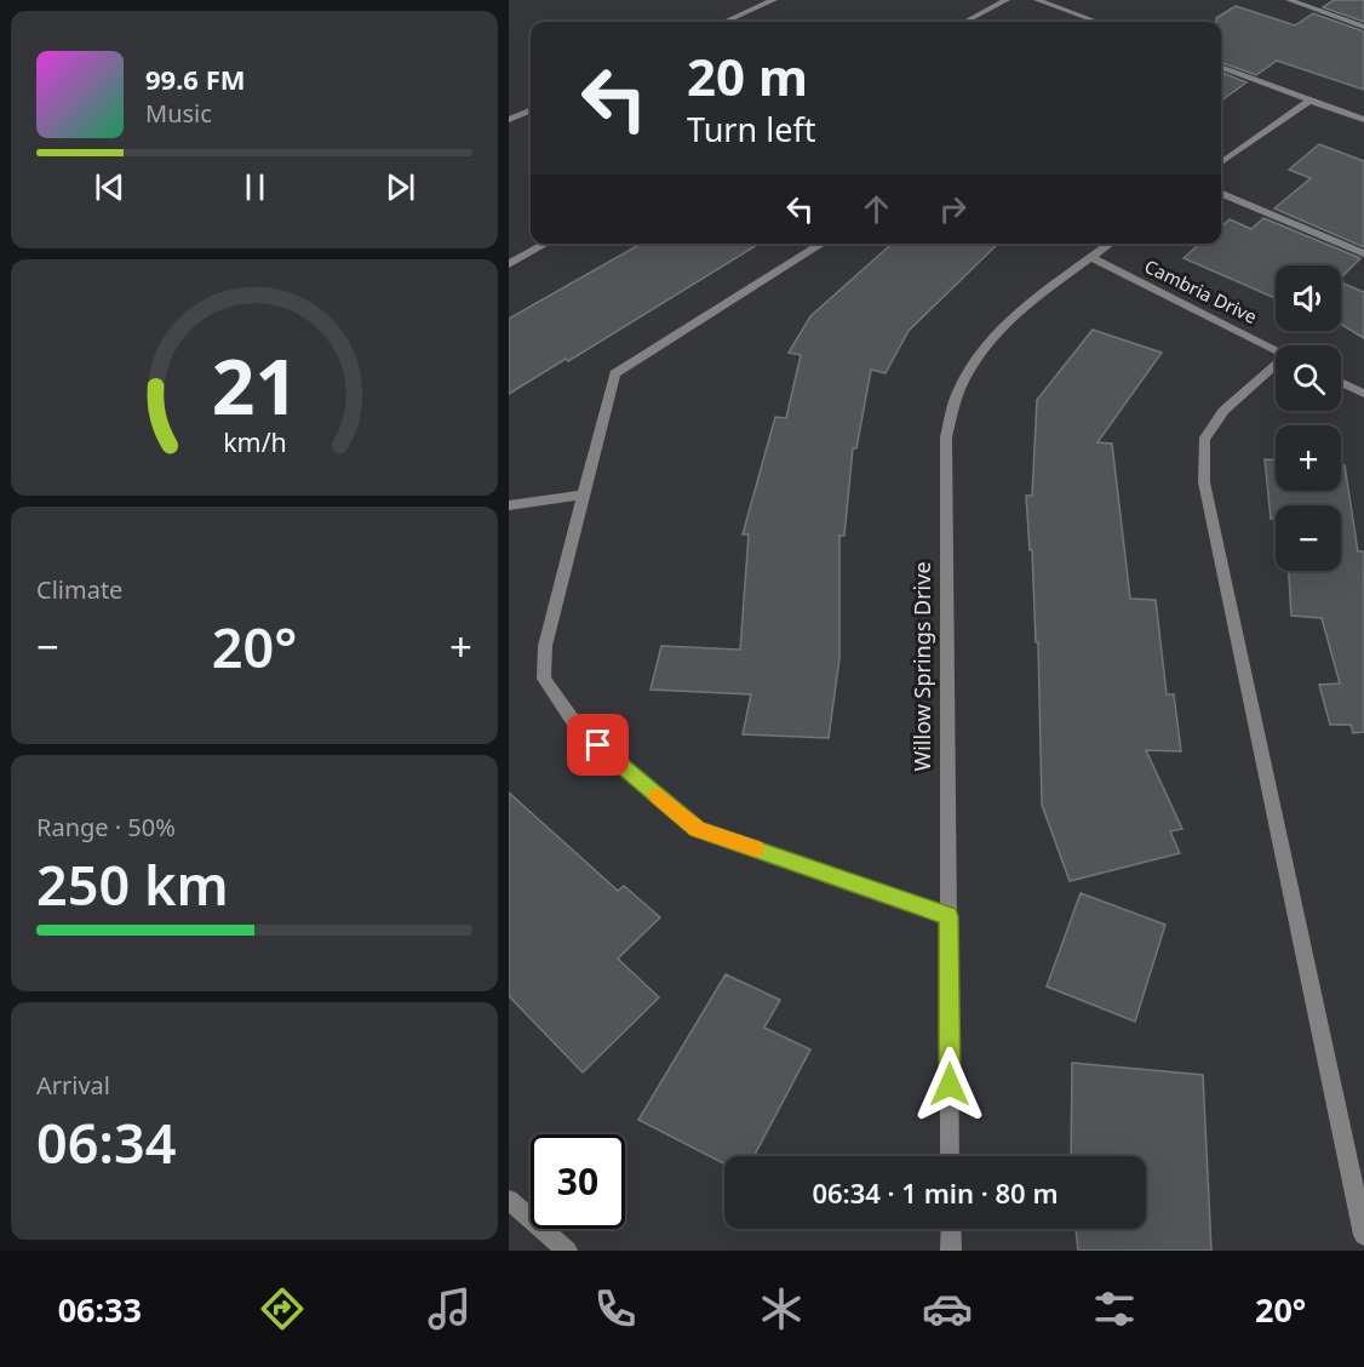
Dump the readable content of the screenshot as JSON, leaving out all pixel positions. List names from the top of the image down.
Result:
{
  "streets": {
    "street": ["Cambria Drive", "Willow Springs Drive"]
  },
  "crossings": [
    ["Cambria Drive", "Willow Springs Drive"]
  ],
  "page": {
    "turn": ["20 m", "Turn left"],
    "song": ["99.6 FM", "Music"],
    "map_buttons": ["+", "−"],
    "tile": [
      "Climate",
      ["Range · 50%", "250 km"],
      ["Arrival", "06:34"]
    ],
    "heat": ["−", "20°", "+"],
    "limit": "30",
    "trip": "06:34 · 1 min · 80 m",
    "tabs": ["06:33", "20°"],
    "gauge": ["21", "km/h"]
  }
}
